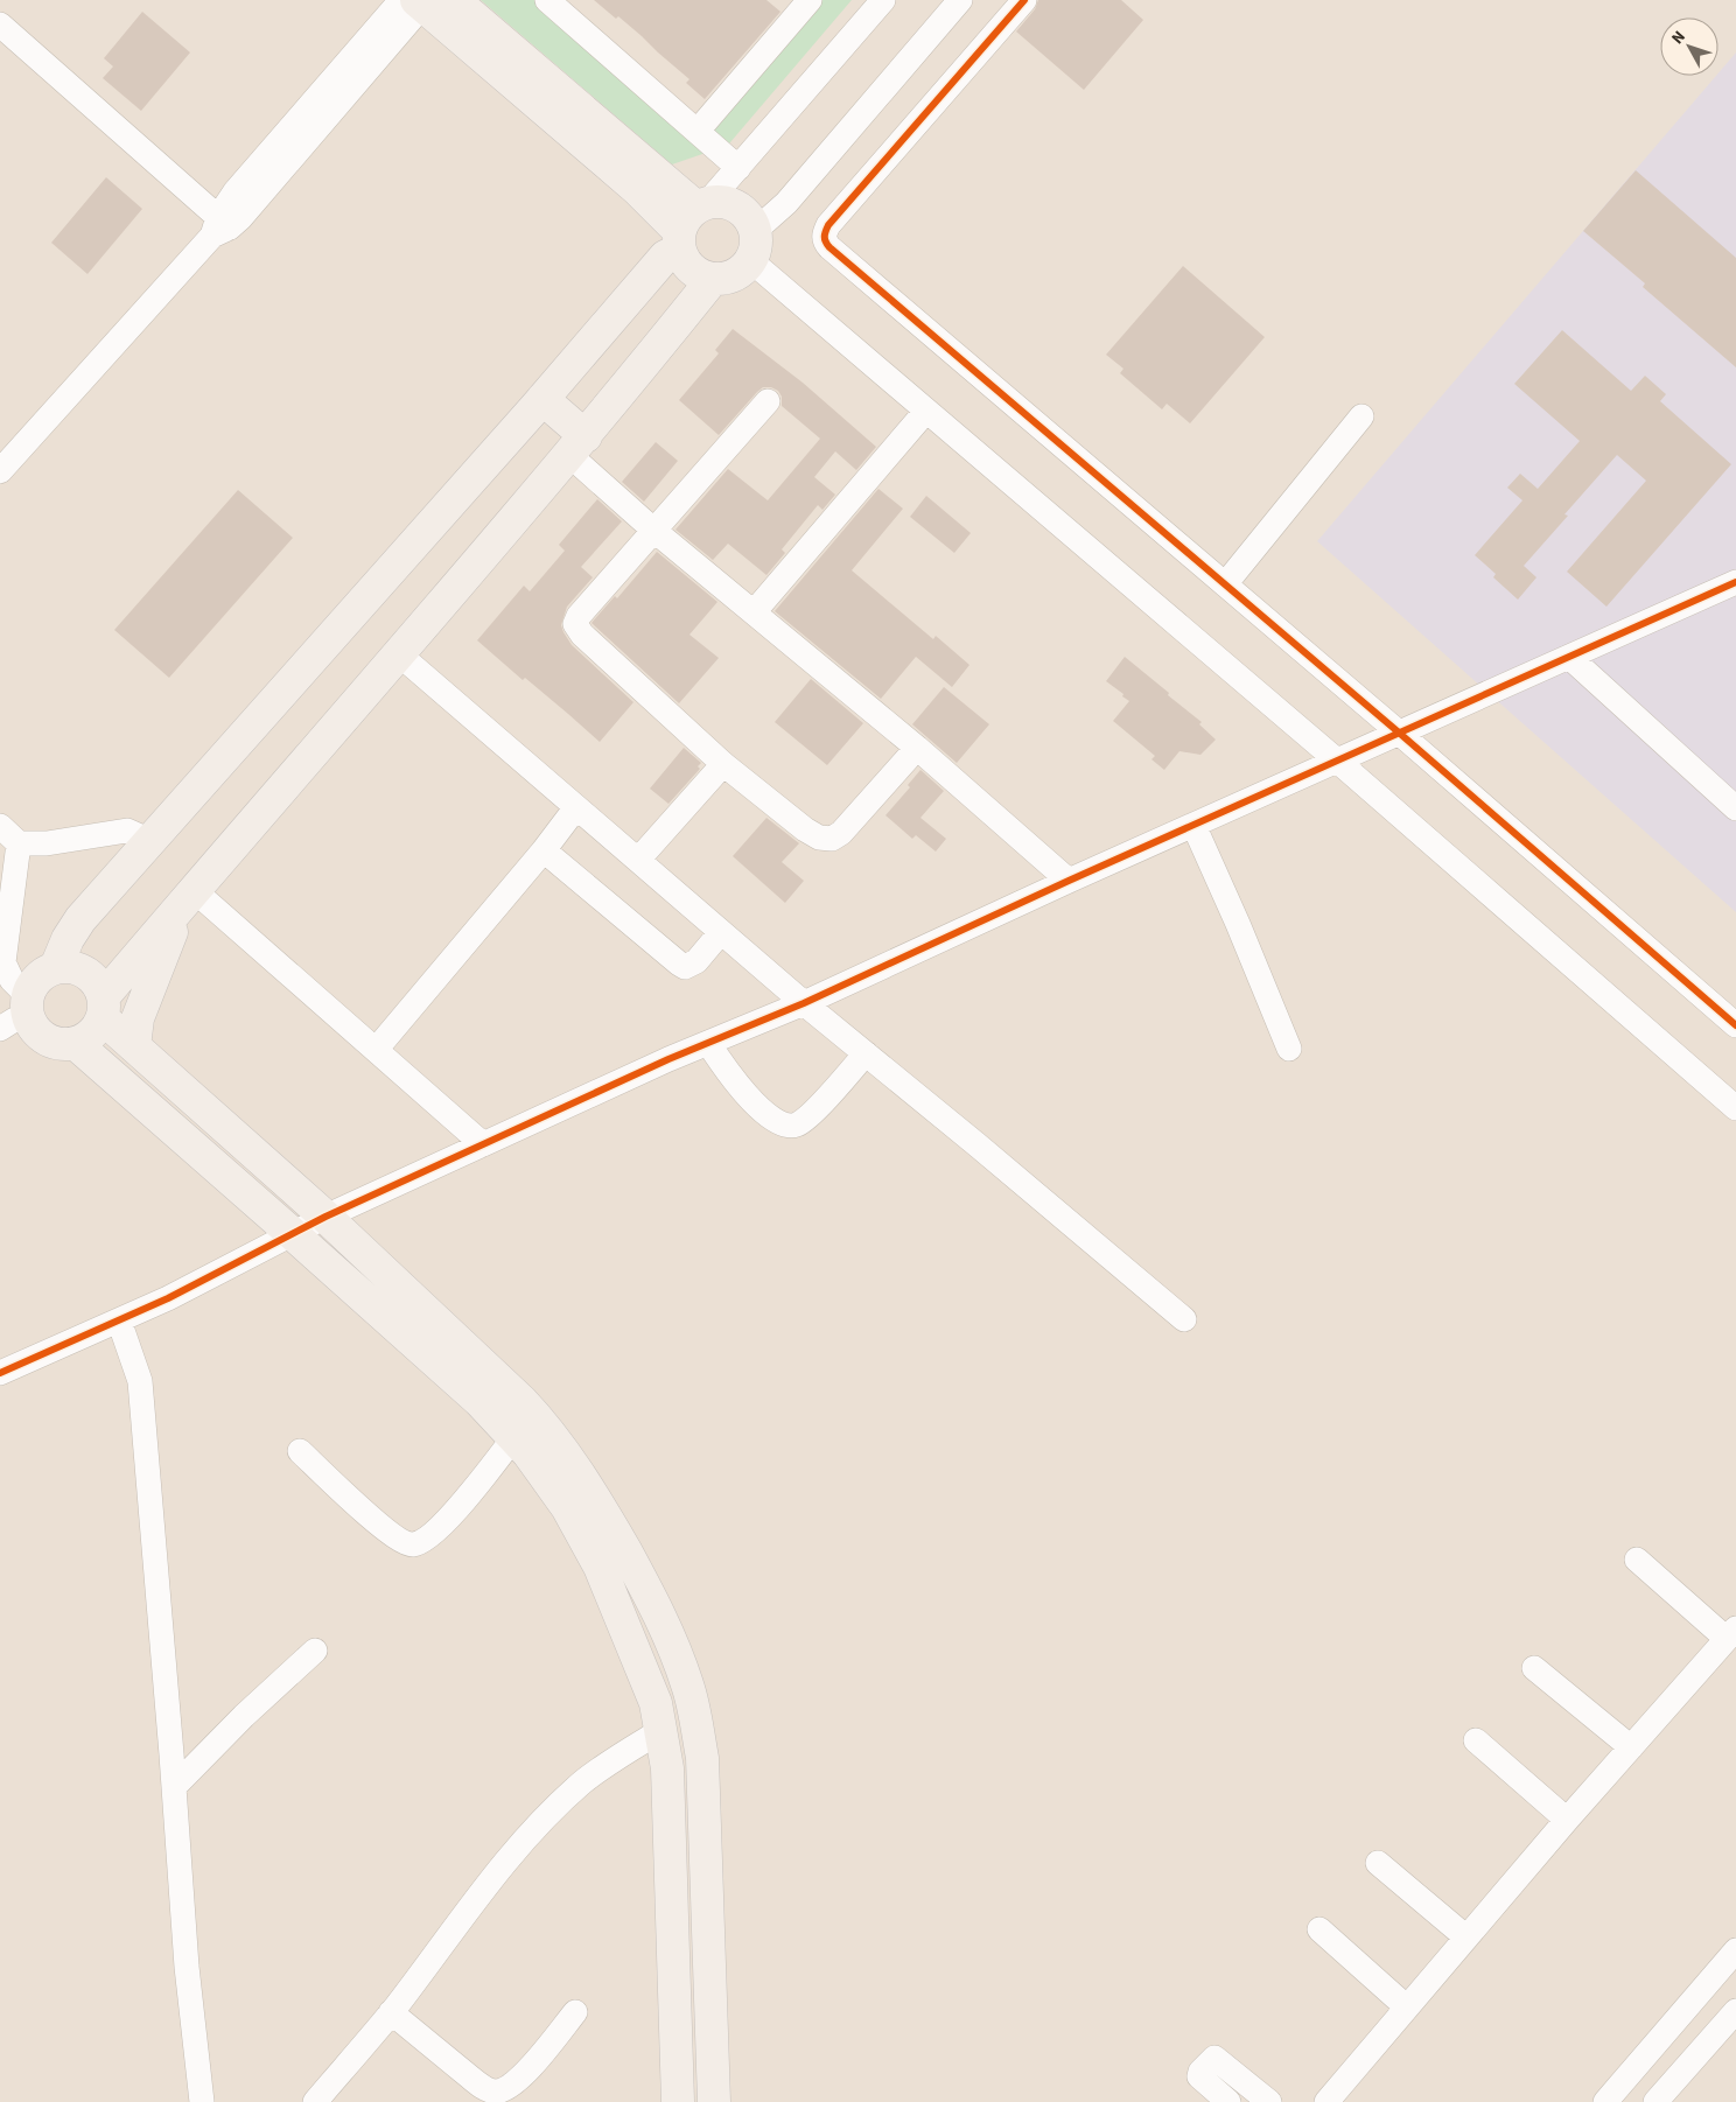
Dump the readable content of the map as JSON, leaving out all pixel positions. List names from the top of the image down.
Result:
{
  "north": "top left"
}
